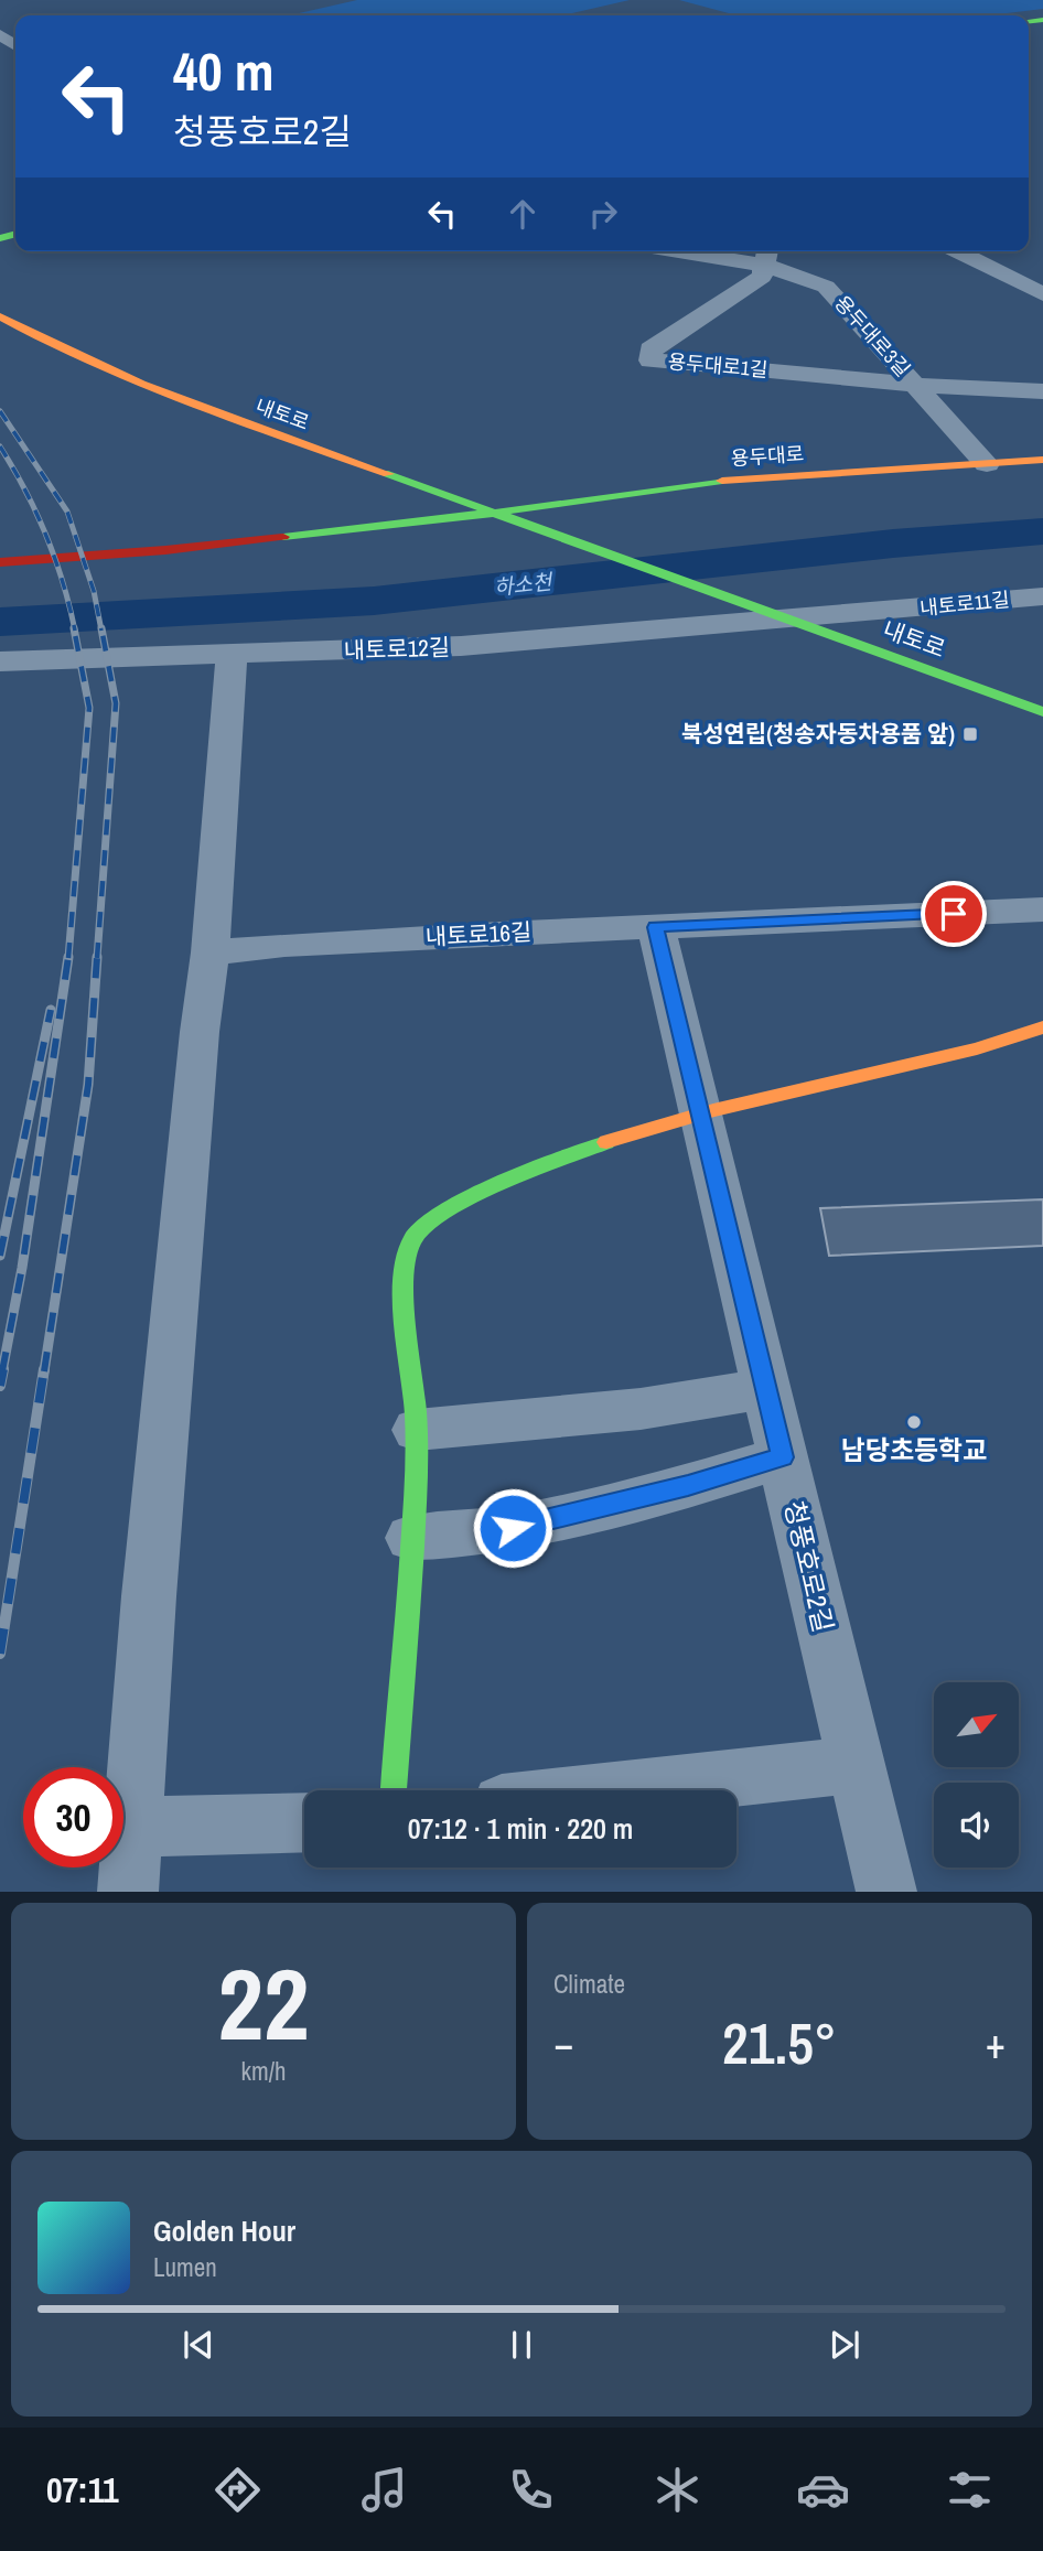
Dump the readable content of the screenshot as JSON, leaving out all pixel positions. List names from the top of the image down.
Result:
{
  "streets": {
    "street": [
      "용두대로3길",
      "용두대로1길",
      "내토로",
      "용두대로",
      "내토로11길",
      "내토로12길",
      "내토로16길",
      "청풍호로2길"
    ]
  },
  "crossings": [
    ["용두대로3길", "용두대로1길"],
    ["용두대로3길", "용두대로"],
    ["내토로", "용두대로"],
    ["내토로", "내토로11길"],
    ["내토로", "내토로12길"],
    ["내토로11길", "내토로12길"],
    ["내토로16길", "청풍호로2길"]
  ],
  "water": ["하소천"],
  "places": {
    "transit": ["북성연립(청송자동차용품 앞)"],
    "other": ["남당초등학교"]
  },
  "north": "top right",
  "page": {
    "turn": ["40 m", "청풍호로2길"],
    "limit": "30",
    "trip": "07:12 · 1 min · 220 m",
    "tile": [
      ["22", "km/h"],
      "Climate"
    ],
    "heat": ["−", "21.5°", "+"],
    "song": ["Golden Hour", "Lumen"],
    "tabs": "07:11"
  }
}
